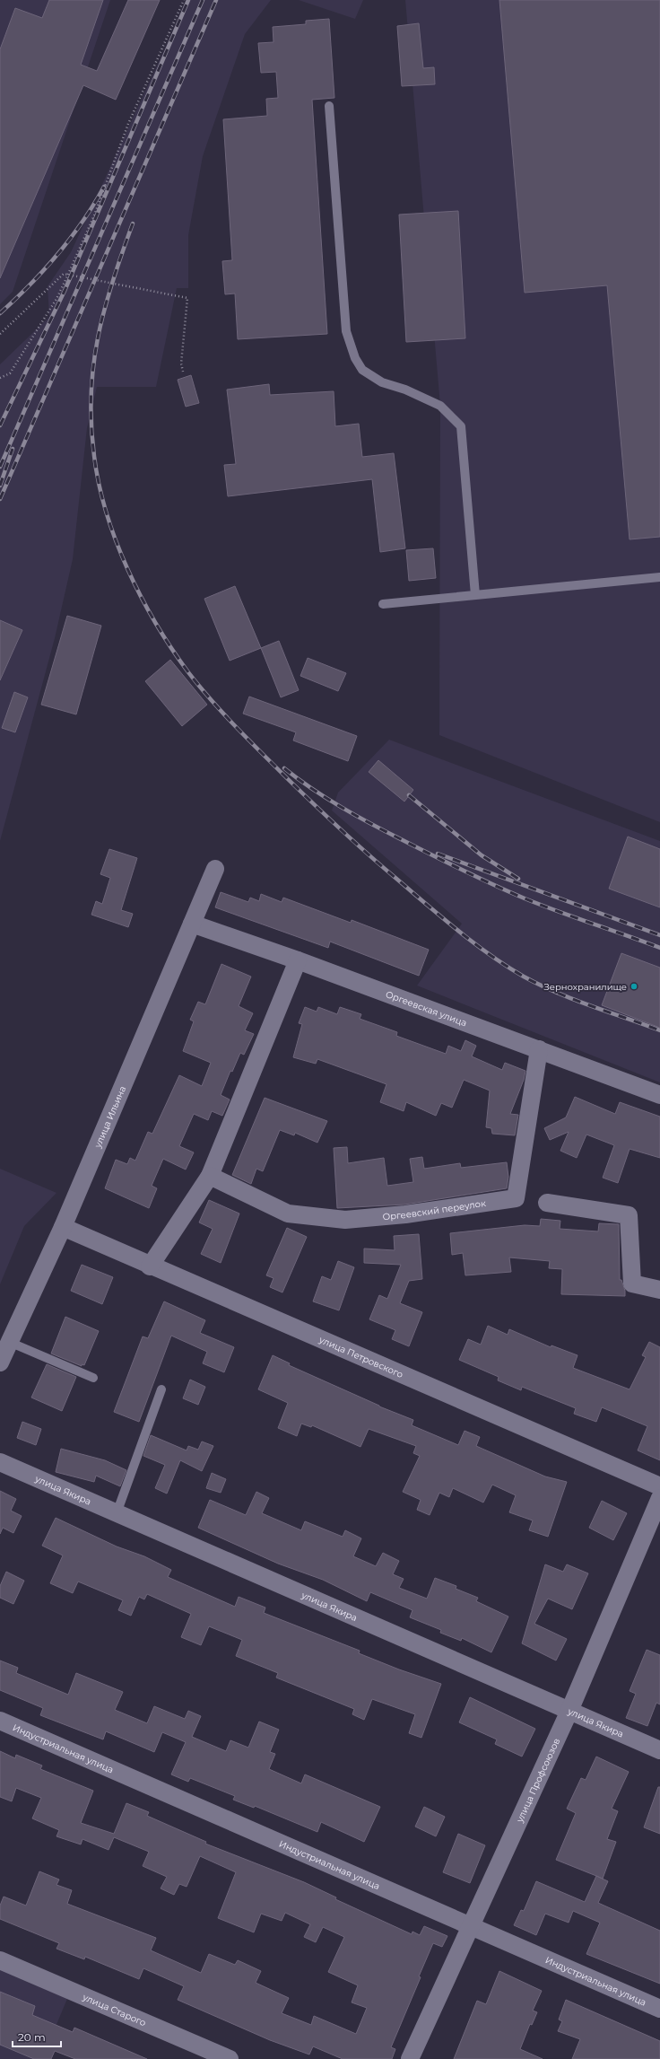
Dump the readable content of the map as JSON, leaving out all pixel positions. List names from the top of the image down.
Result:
{
  "streets": {
    "street": [
      "Оргеевская улица",
      "улица Ильина",
      "Оргеевский переулок",
      "улица Петровского",
      "улица Якира",
      "Индустриальная улица",
      "улица Профсоюзов",
      "улица Старого"
    ]
  },
  "crossings": [
    ["Оргеевская улица", "улица Ильина"],
    ["Оргеевская улица", "Оргеевский переулок"],
    ["улица Ильина", "улица Петровского"],
    ["улица Якира", "улица Профсоюзов"],
    ["Индустриальная улица", "улица Профсоюзов"]
  ],
  "places": ["Зернохранилище"],
  "scale_bar": "20 m"
}
